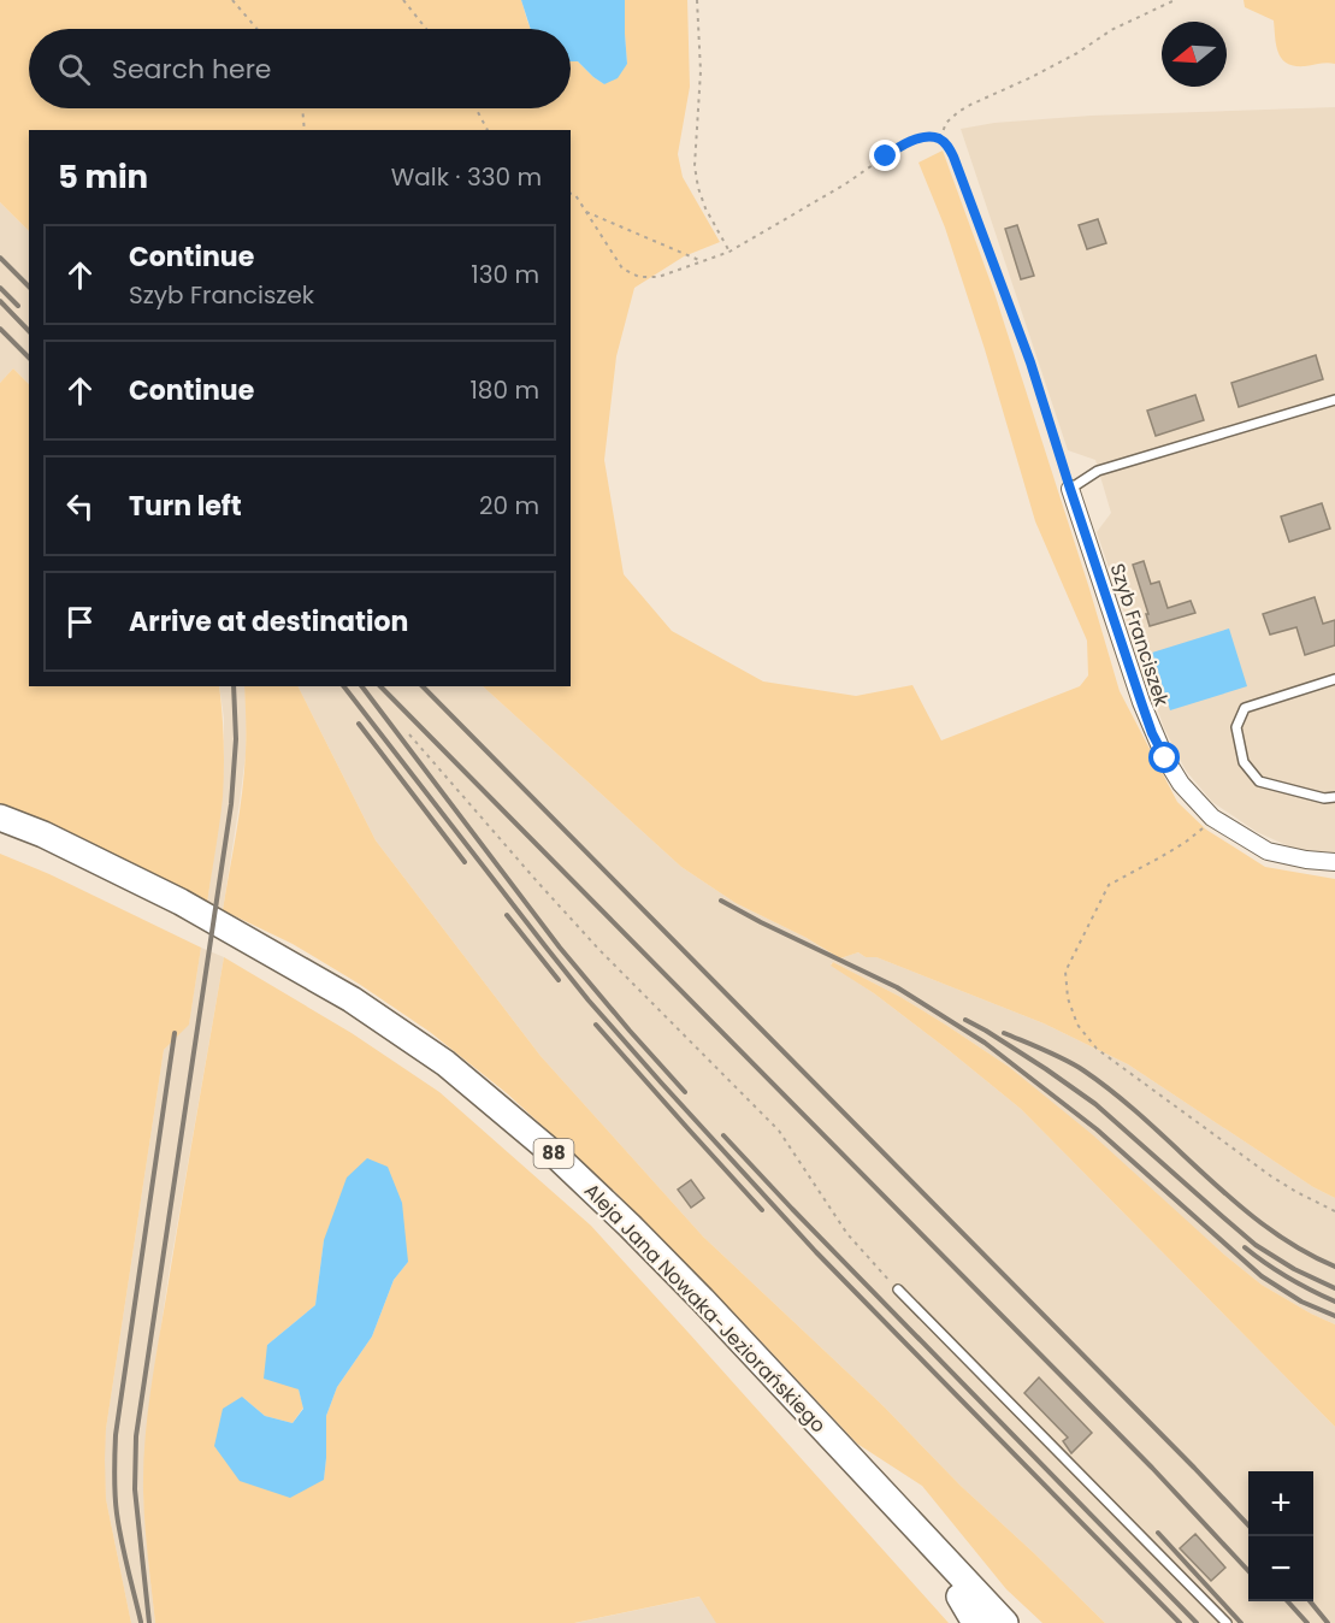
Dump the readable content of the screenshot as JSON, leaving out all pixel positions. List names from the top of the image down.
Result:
{
  "streets": {
    "main road": ["88", "Aleja Jana Nowaka-Jeziorańskiego"],
    "street": ["Szyb Franciszek"]
  },
  "north": "left",
  "page": {
    "search": "Search here",
    "heading": ["5 min", "Walk · 330 m"],
    "list": [
      ["Continue", "Szyb Franciszek", "130 m"],
      ["Continue", "180 m"],
      ["Turn left", "20 m"],
      "Arrive at destination"
    ],
    "map_buttons": ["+", "−"]
  }
}
